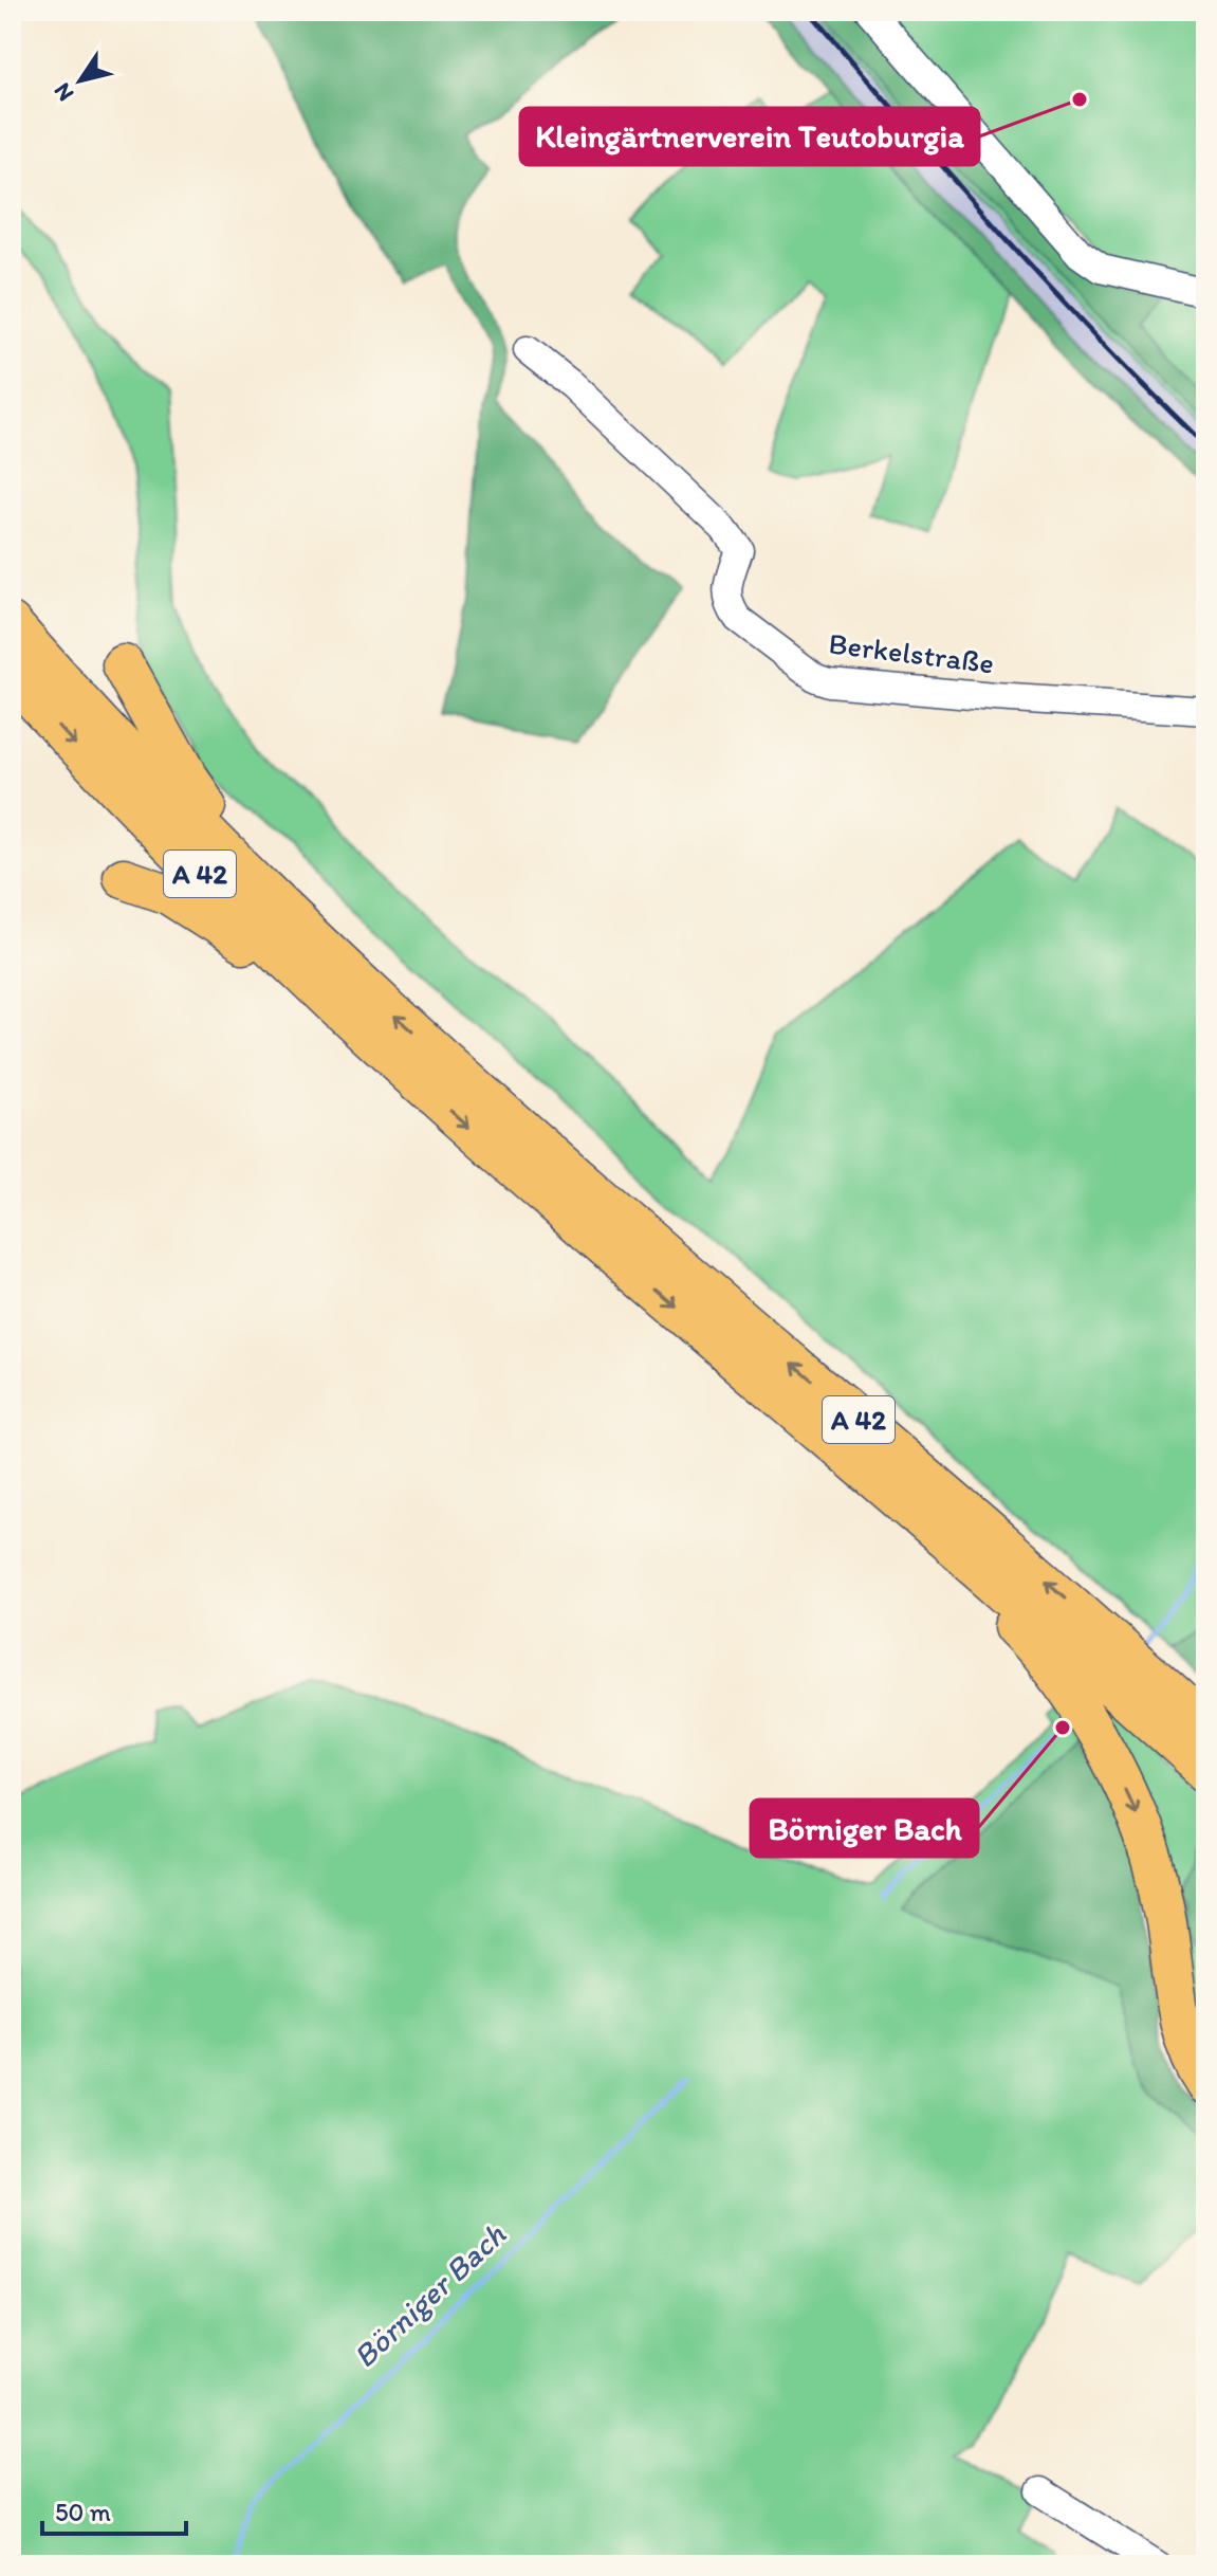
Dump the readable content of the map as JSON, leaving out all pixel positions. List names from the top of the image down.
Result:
{
  "streets": {
    "highway": ["A 42"],
    "street": ["Berkelstraße"]
  },
  "water": ["Börniger Bach"],
  "places": ["Kleingärtnerverein Teutoburgia", "Börniger Bach"],
  "scale_bar": "50 m",
  "north": "bottom left"
}
